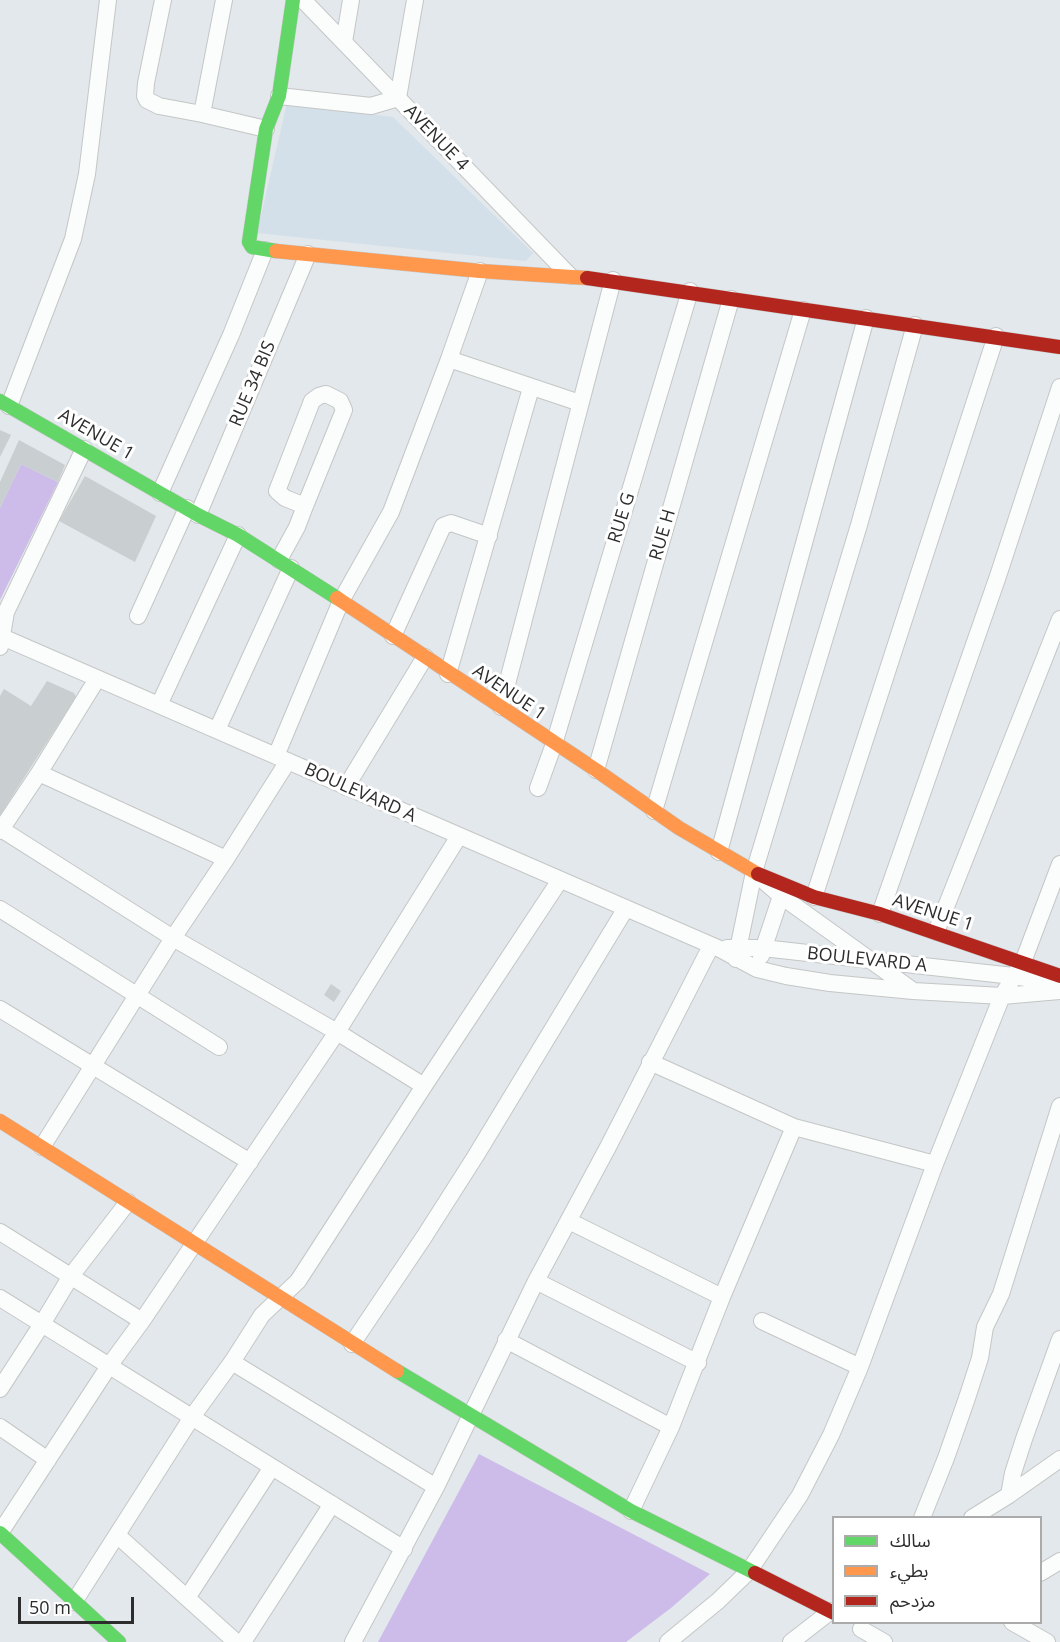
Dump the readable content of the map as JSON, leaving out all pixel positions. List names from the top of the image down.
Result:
{
  "streets": {
    "street": [
      "AVENUE 4",
      "RUE 34 BIS",
      "AVENUE 1",
      "RUE G",
      "RUE H",
      "BOULEVARD A"
    ]
  },
  "crossings": [
    ["RUE 34 BIS", "AVENUE 1"],
    ["AVENUE 1", "RUE G"],
    ["AVENUE 1", "RUE H"]
  ],
  "legend": ["سالك", "بطيء", "مزدحم"],
  "scale_bar": "50 m"
}
